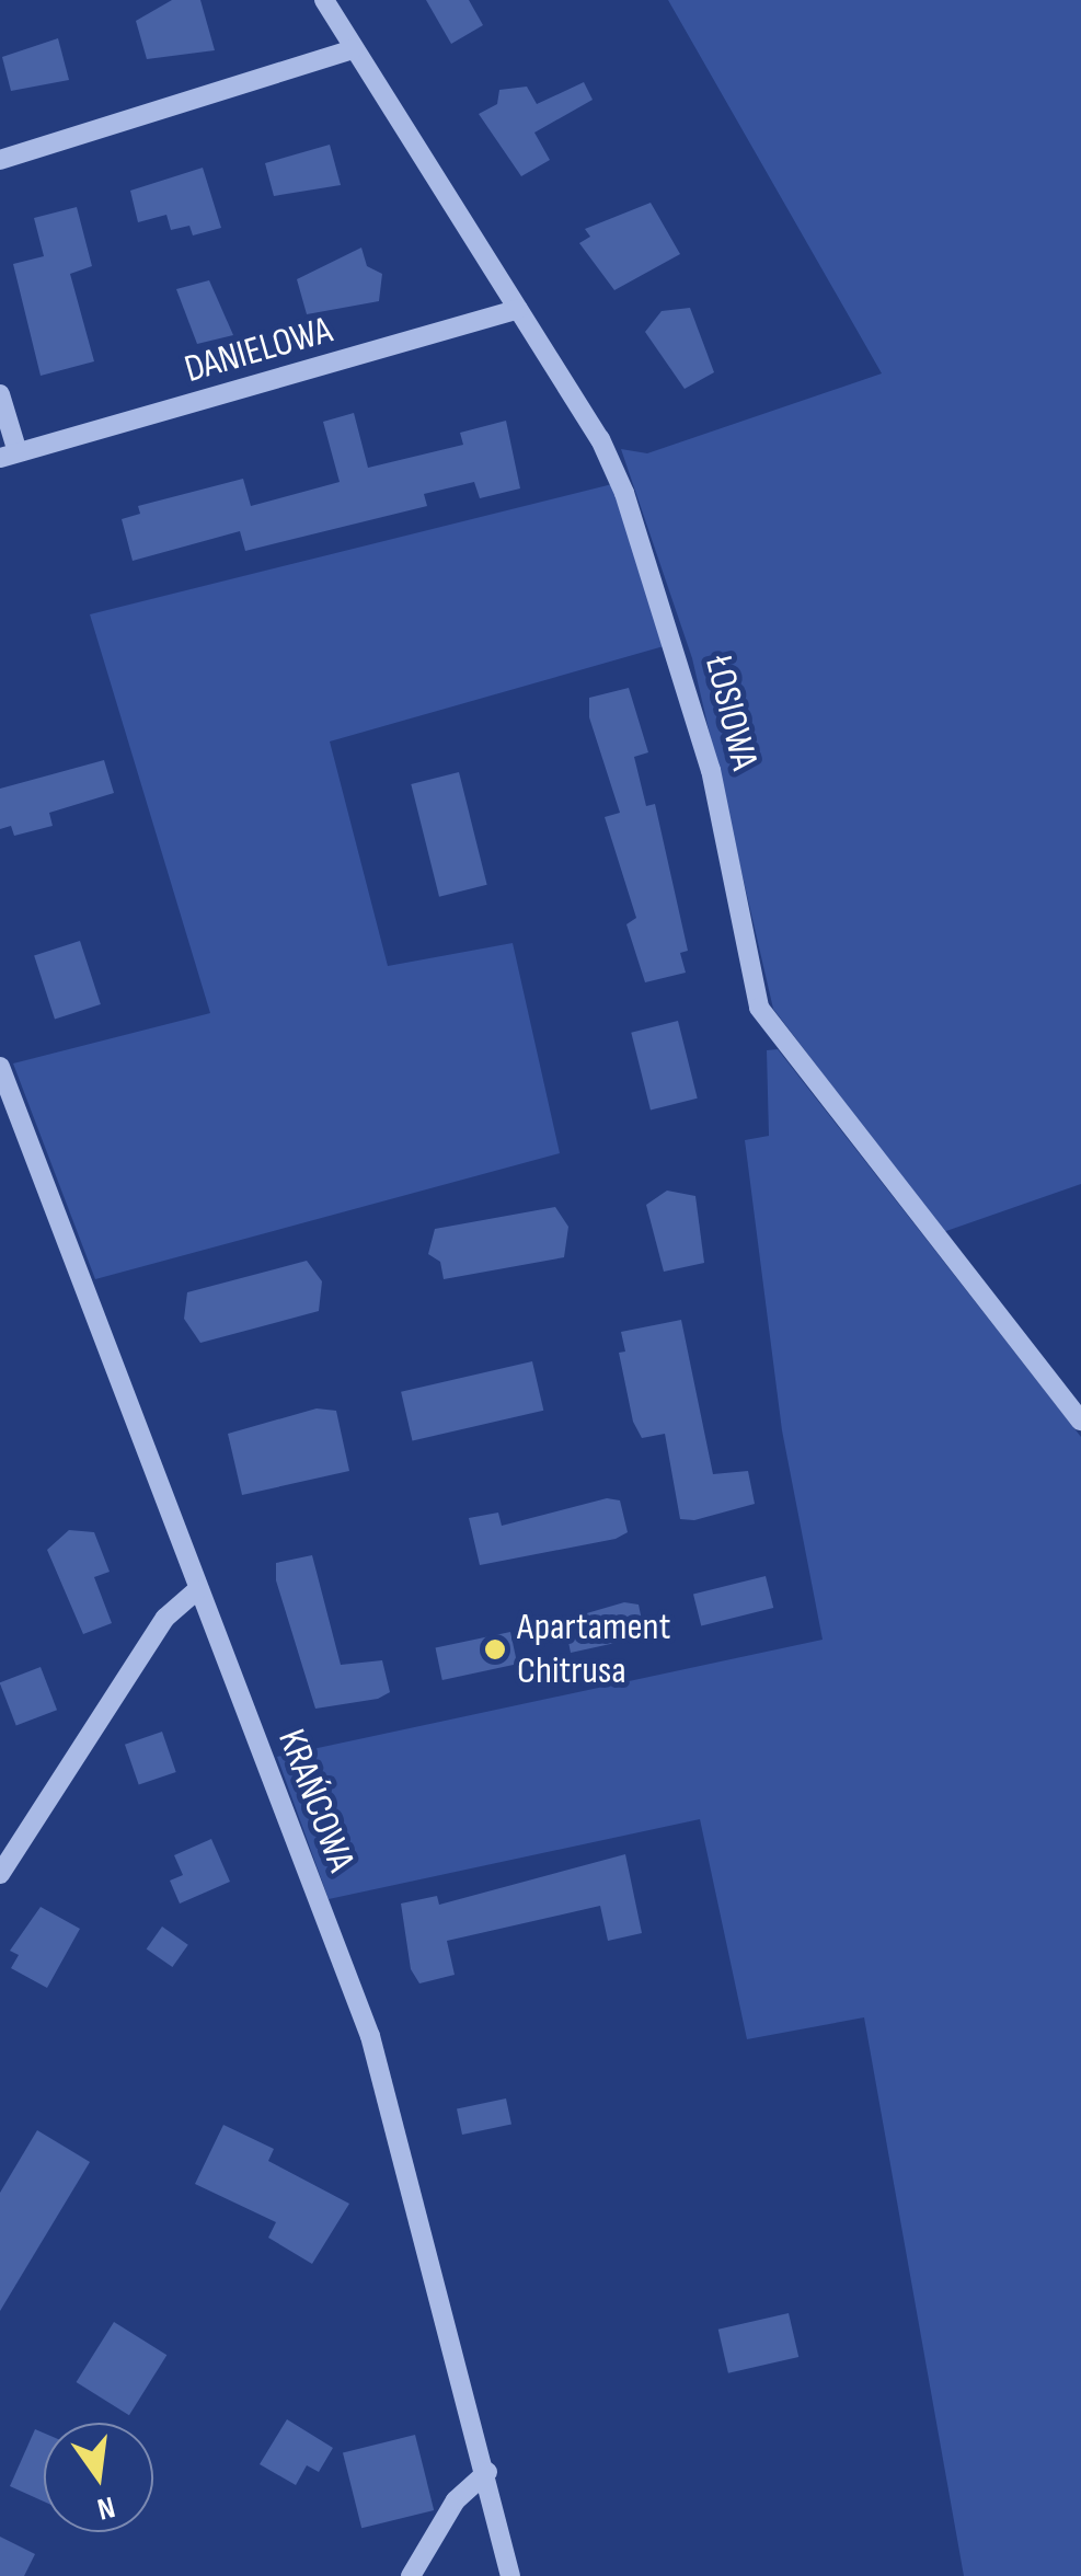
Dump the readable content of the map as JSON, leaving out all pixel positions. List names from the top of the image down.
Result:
{
  "streets": {
    "street": ["DANIELOWA", "ŁOSIOWA", "KRAŃCOWA"]
  },
  "crossings": [
    ["DANIELOWA", "ŁOSIOWA"]
  ],
  "places": ["Apartament Chitrusa"],
  "north": "bottom"
}
